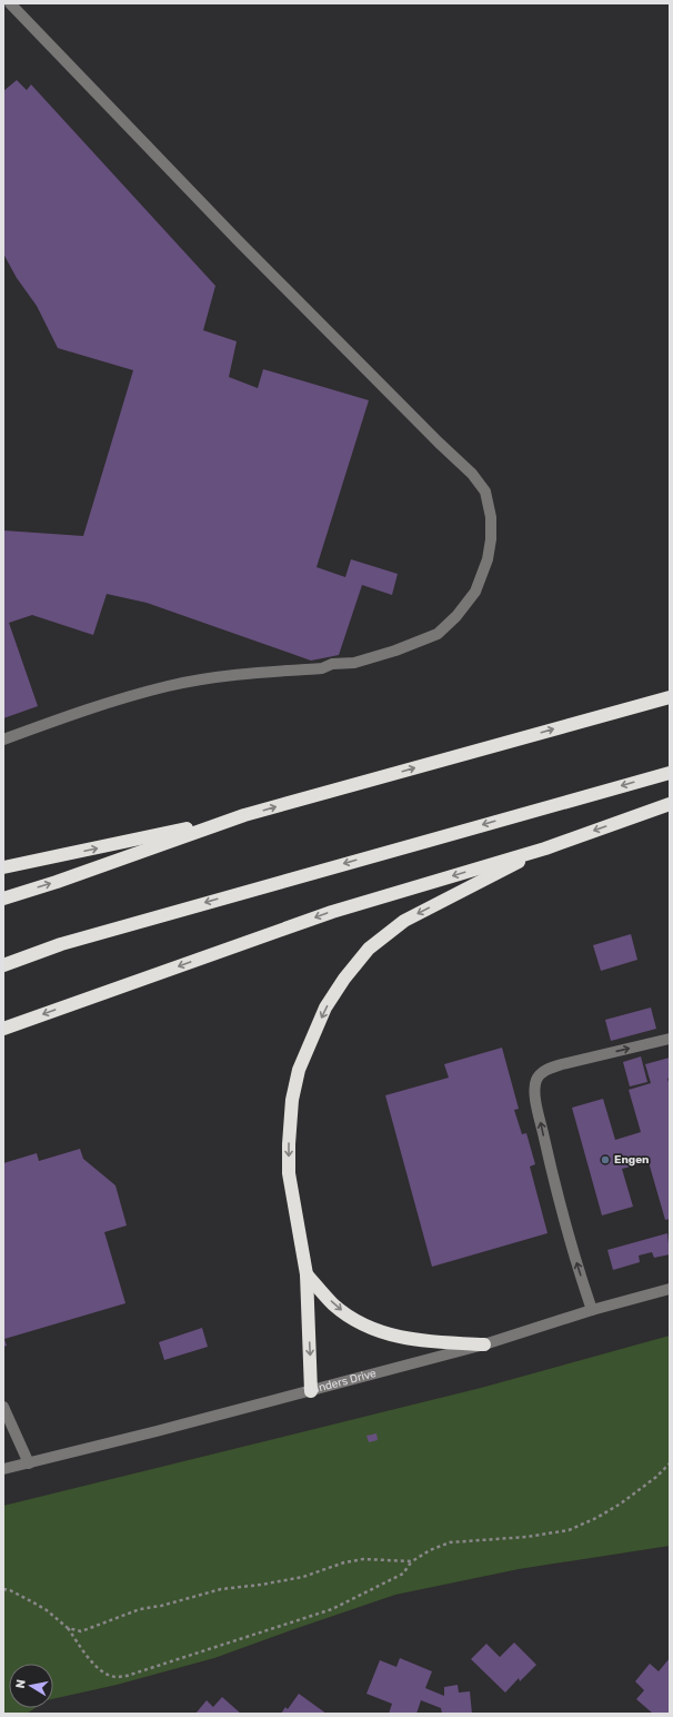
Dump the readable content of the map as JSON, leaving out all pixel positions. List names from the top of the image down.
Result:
{
  "streets": {
    "street": ["Flanders Drive"]
  },
  "places": ["Engen"],
  "north": "left"
}
